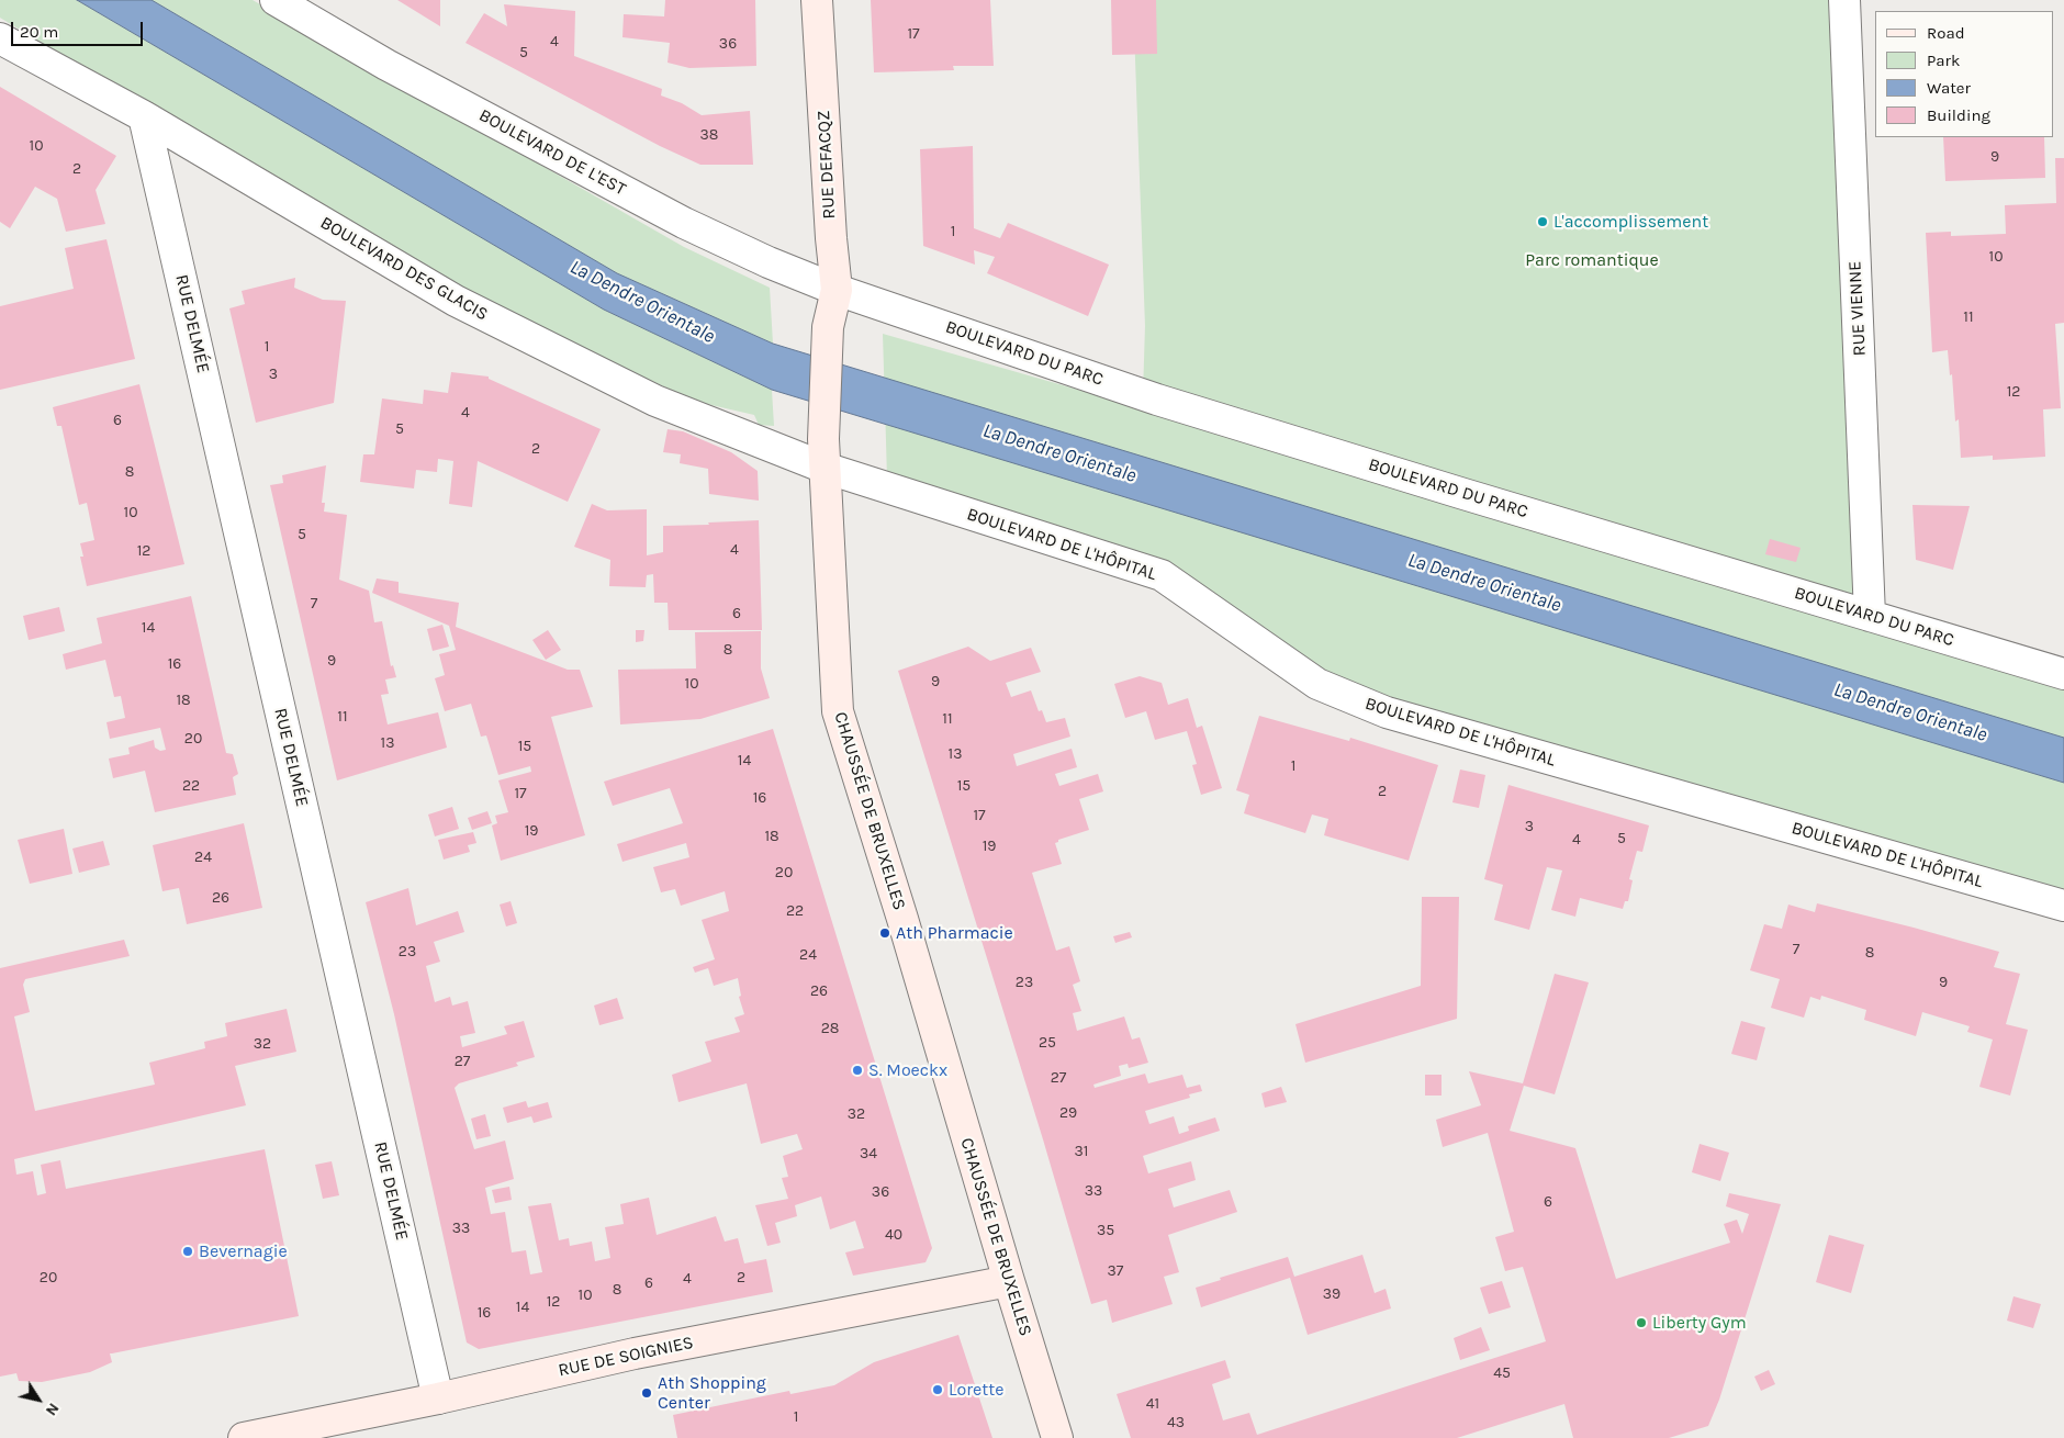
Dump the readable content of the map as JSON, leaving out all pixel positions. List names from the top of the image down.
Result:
{
  "streets": {
    "street": [
      "BOULEVARD DE L'EST",
      "RUE DEFACQZ",
      "BOULEVARD DES GLACIS",
      "RUE VIENNE",
      "RUE DELMÉE",
      "BOULEVARD DU PARC",
      "BOULEVARD DE L'HÔPITAL",
      "CHAUSSÉE DE BRUXELLES",
      "RUE DE SOIGNIES"
    ]
  },
  "crossings": [
    ["BOULEVARD DE L'EST", "RUE DEFACQZ"],
    ["BOULEVARD DE L'EST", "BOULEVARD DU PARC"],
    ["RUE DEFACQZ", "BOULEVARD DU PARC"],
    ["RUE DEFACQZ", "CHAUSSÉE DE BRUXELLES"],
    ["BOULEVARD DES GLACIS", "RUE DELMÉE"],
    ["BOULEVARD DES GLACIS", "BOULEVARD DE L'HÔPITAL"],
    ["BOULEVARD DES GLACIS", "CHAUSSÉE DE BRUXELLES"],
    ["RUE VIENNE", "BOULEVARD DU PARC"],
    ["RUE DELMÉE", "RUE DE SOIGNIES"],
    ["BOULEVARD DE L'HÔPITAL", "CHAUSSÉE DE BRUXELLES"],
    ["CHAUSSÉE DE BRUXELLES", "RUE DE SOIGNIES"]
  ],
  "water": ["La Dendre Orientale"],
  "parks": ["Parc romantique"],
  "places": [
    "L'accomplissement",
    "Ath Pharmacie",
    "S. Moeckx",
    "Bevernagie",
    "Liberty Gym",
    "Lorette",
    "Ath Shopping Center"
  ],
  "house_numbers": [
    "17",
    "4",
    "36",
    "5",
    "38",
    "10",
    "9",
    "2",
    "1",
    "10",
    "11",
    "1",
    "3",
    "12",
    "4",
    "6",
    "5",
    "2",
    "8",
    "10",
    "5",
    "4",
    "12",
    "7",
    "6",
    "14",
    "8",
    "9",
    "16",
    "9",
    "10",
    "18",
    "11",
    "11",
    "20",
    "13",
    "15",
    "13",
    "14",
    "1",
    "22",
    "15",
    "2",
    "17",
    "16",
    "17",
    "3",
    "19",
    "18",
    "5",
    "4",
    "19",
    "24",
    "20",
    "26",
    "22",
    "7",
    "23",
    "8",
    "24",
    "23",
    "9",
    "26",
    "28",
    "25",
    "32",
    "27",
    "27",
    "29",
    "32",
    "31",
    "34",
    "33",
    "36",
    "6",
    "33",
    "35",
    "40",
    "37",
    "20",
    "2",
    "4",
    "6",
    "8",
    "39",
    "10",
    "12",
    "14",
    "16",
    "45",
    "41",
    "1",
    "43"
  ],
  "legend": [
    "Road",
    "Park",
    "Water",
    "Building"
  ],
  "scale_bar": "20 m",
  "north": "bottom right"
}
